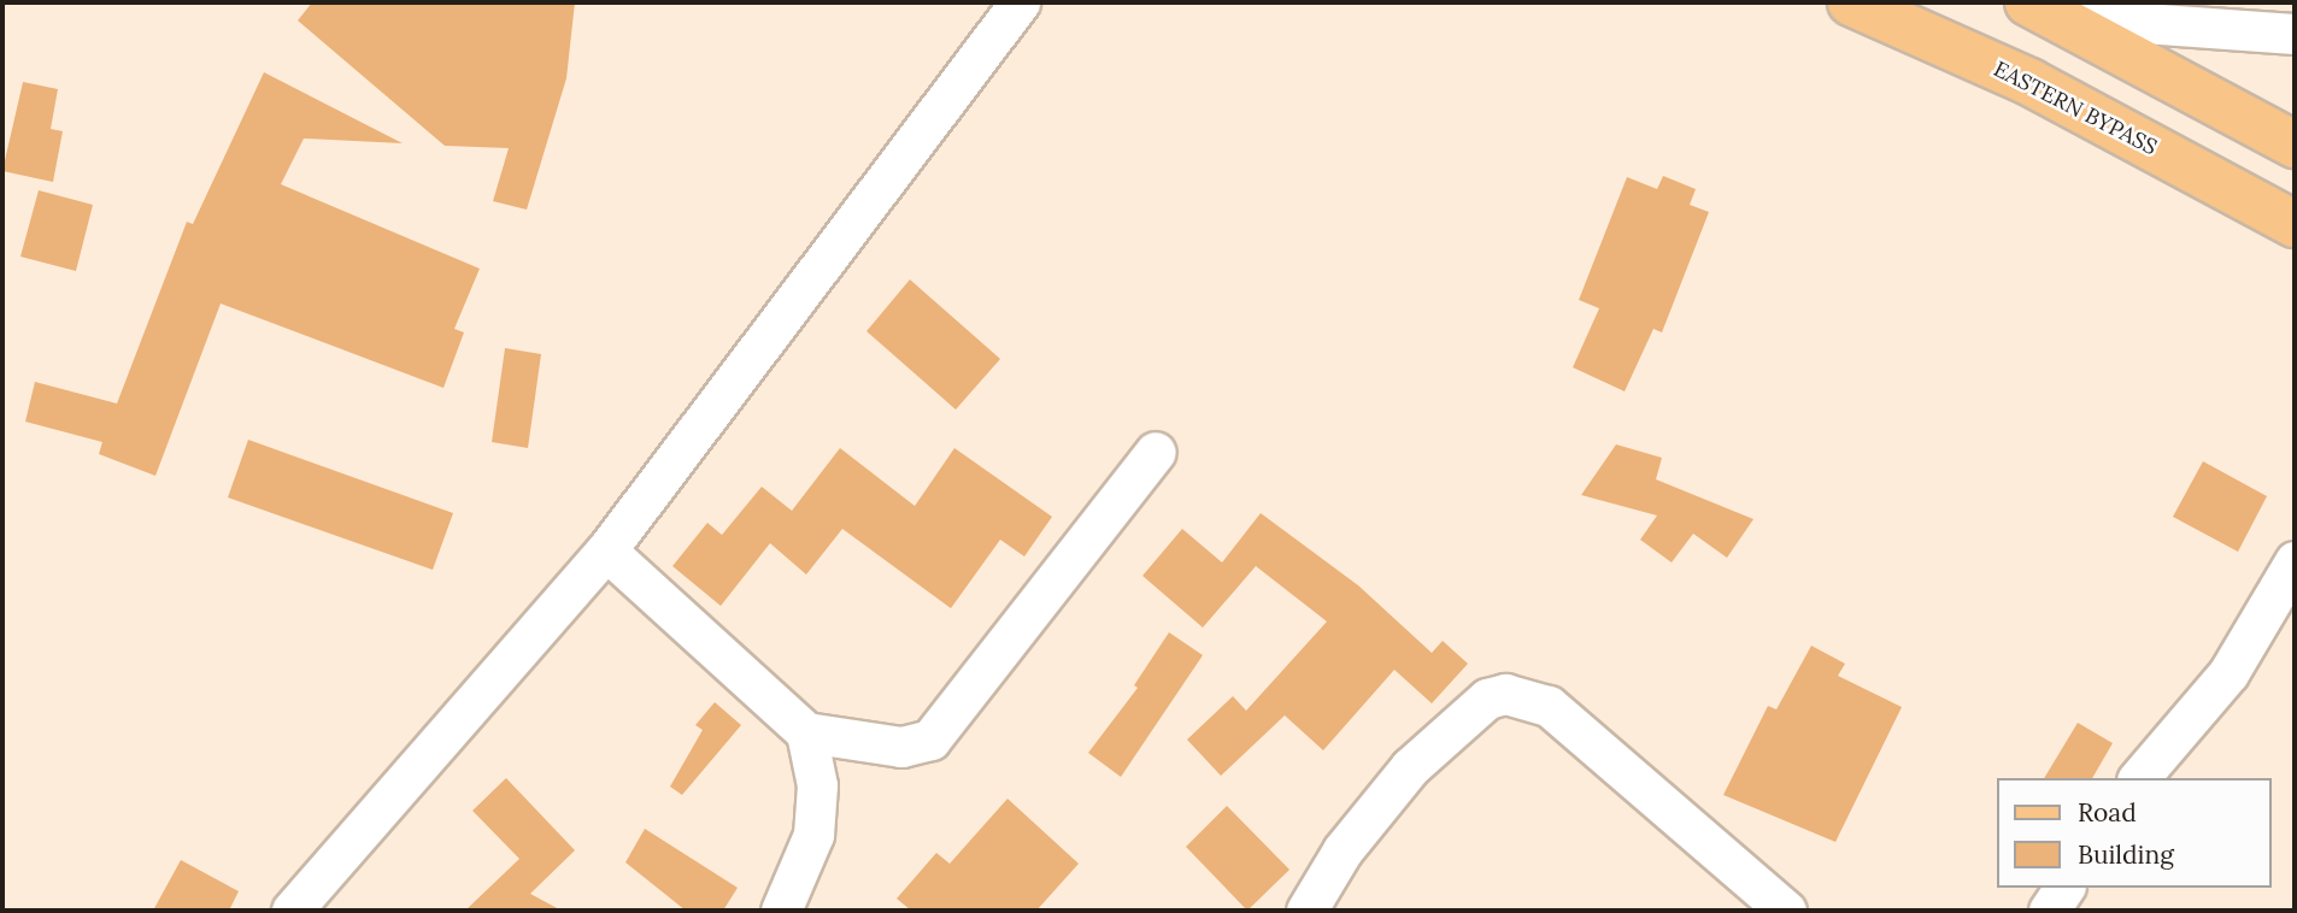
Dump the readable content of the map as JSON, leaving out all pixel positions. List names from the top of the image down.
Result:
{
  "streets": {
    "main road": ["EASTERN BYPASS"]
  },
  "legend": ["Road", "Building"]
}
